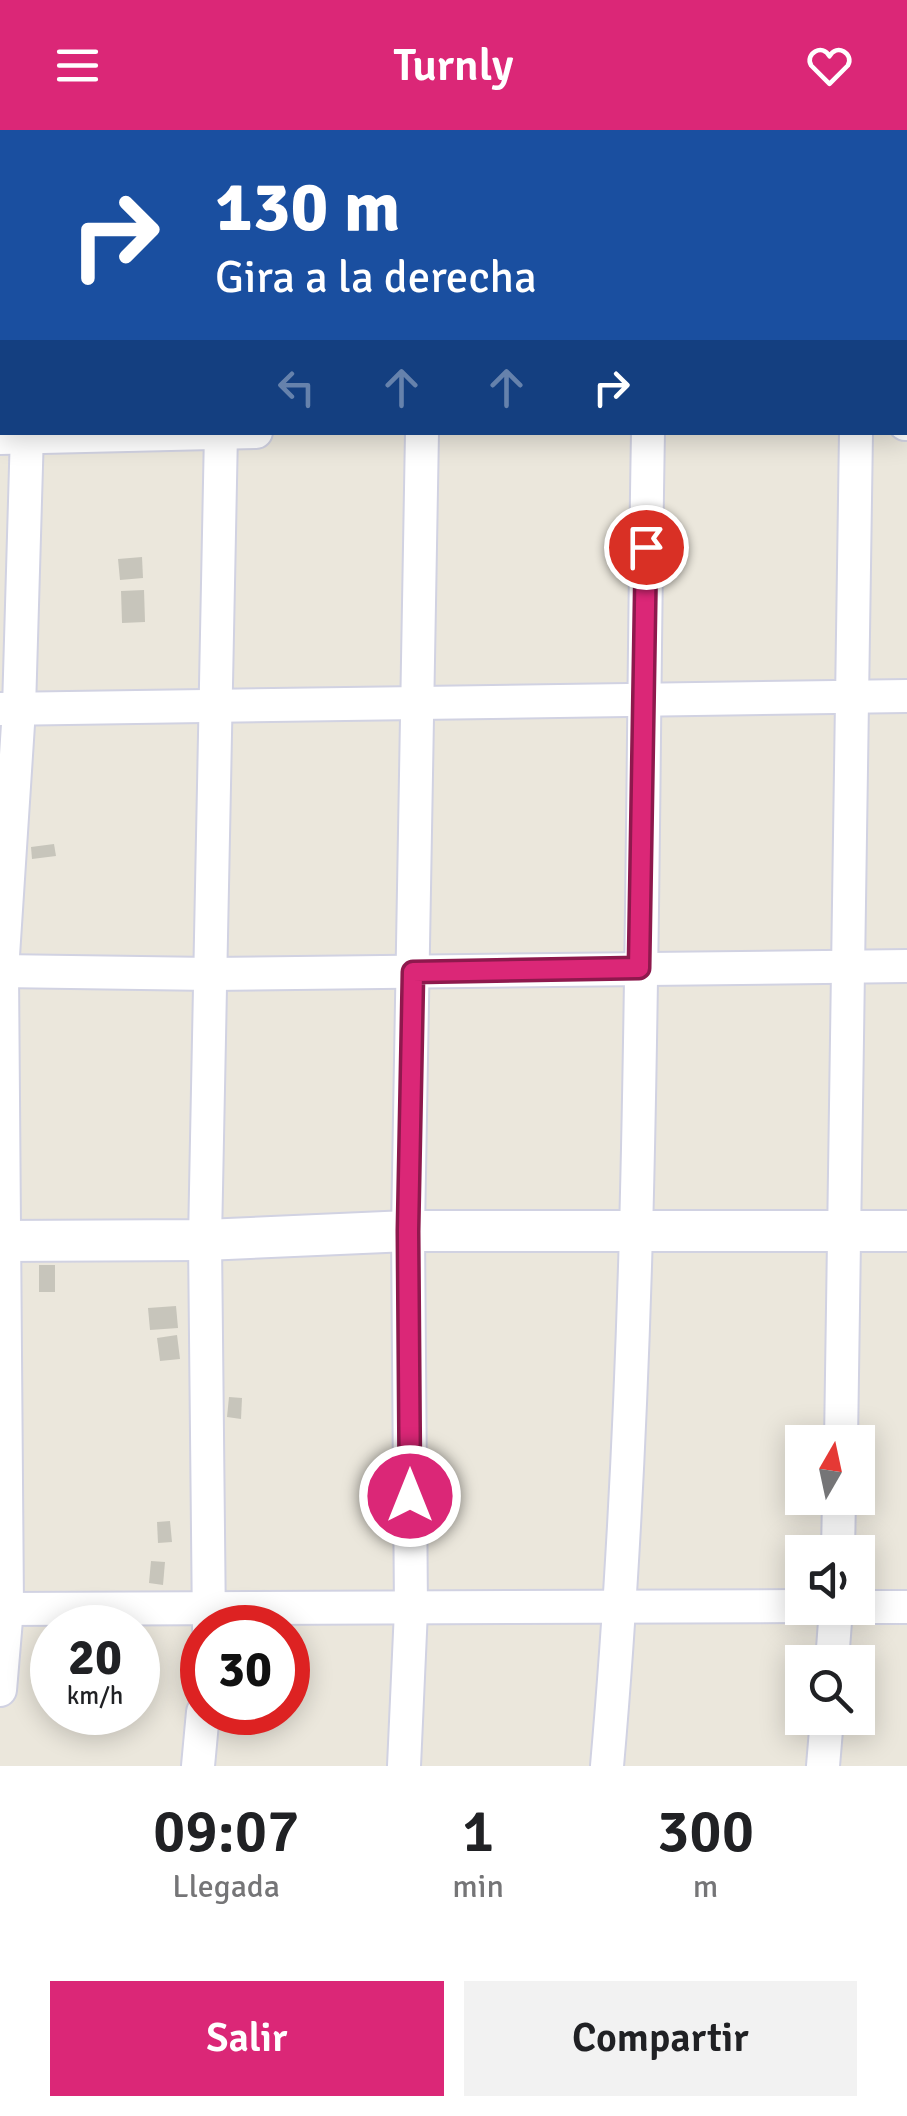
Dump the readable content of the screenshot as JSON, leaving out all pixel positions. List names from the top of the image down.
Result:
{
  "north": "top",
  "page": {
    "header": "Turnly",
    "turn": ["130 m", "Gira a la derecha"],
    "speed": "20 km/h",
    "limit": "30",
    "eta": [
      "09:07",
      "Llegada",
      "1",
      "min",
      "300",
      "m"
    ],
    "buttons": ["Salir", "Compartir"]
  }
}
